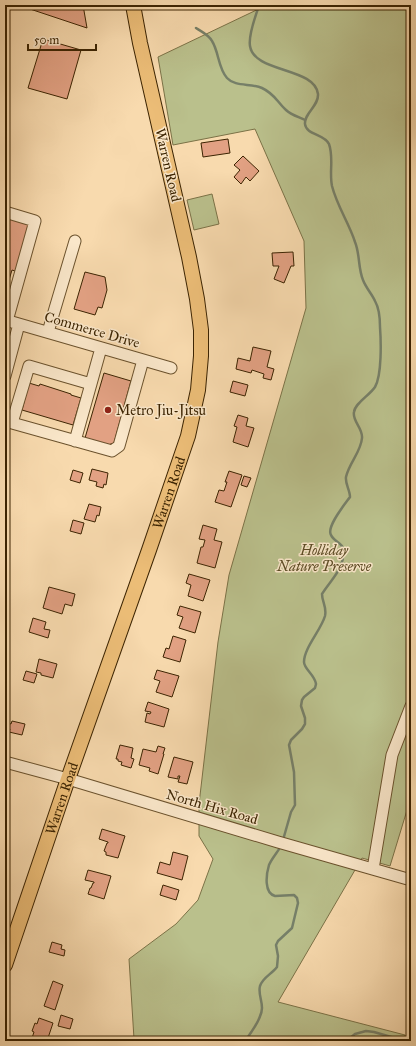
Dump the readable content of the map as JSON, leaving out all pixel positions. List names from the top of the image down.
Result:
{
  "streets": {
    "main road": ["Warren Road"],
    "street": ["Commerce Drive", "North Hix Road"]
  },
  "crossings": [
    ["Warren Road", "North Hix Road"]
  ],
  "parks": ["Holliday Nature Preserve"],
  "places": ["Metro Jiu-Jitsu"],
  "scale_bar": "50 m"
}
